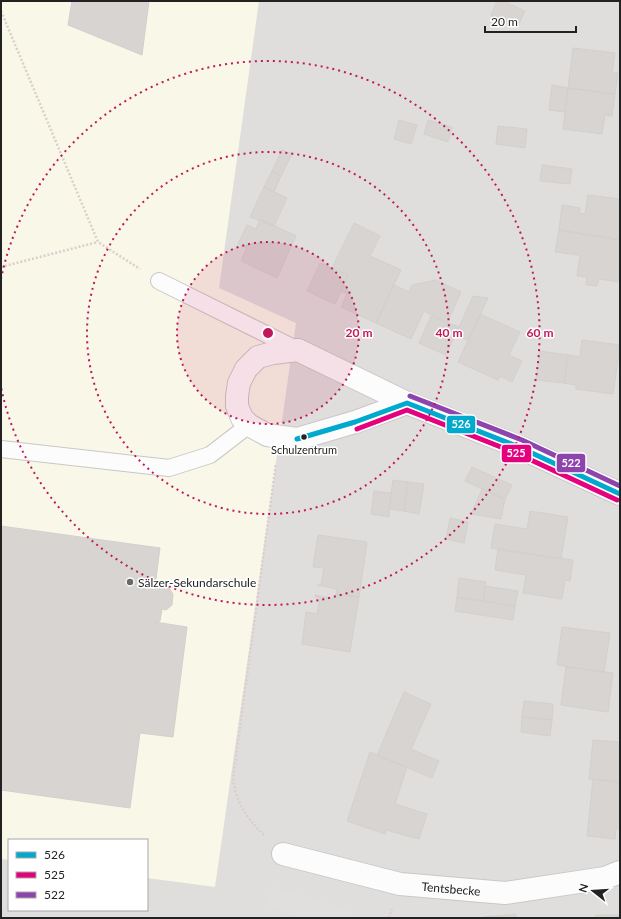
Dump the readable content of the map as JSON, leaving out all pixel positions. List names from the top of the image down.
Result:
{
  "streets": {
    "street": ["Tentsbecke"]
  },
  "places": ["Schulzentrum", "Sälzer-Sekundarschule"],
  "lines": ["transit line 522", "transit line 526", "transit line 525"],
  "legend": ["526", "525", "522"],
  "scale_bar": "20 m",
  "north": "left",
  "rings": ["20 m", "40 m", "60 m"]
}
